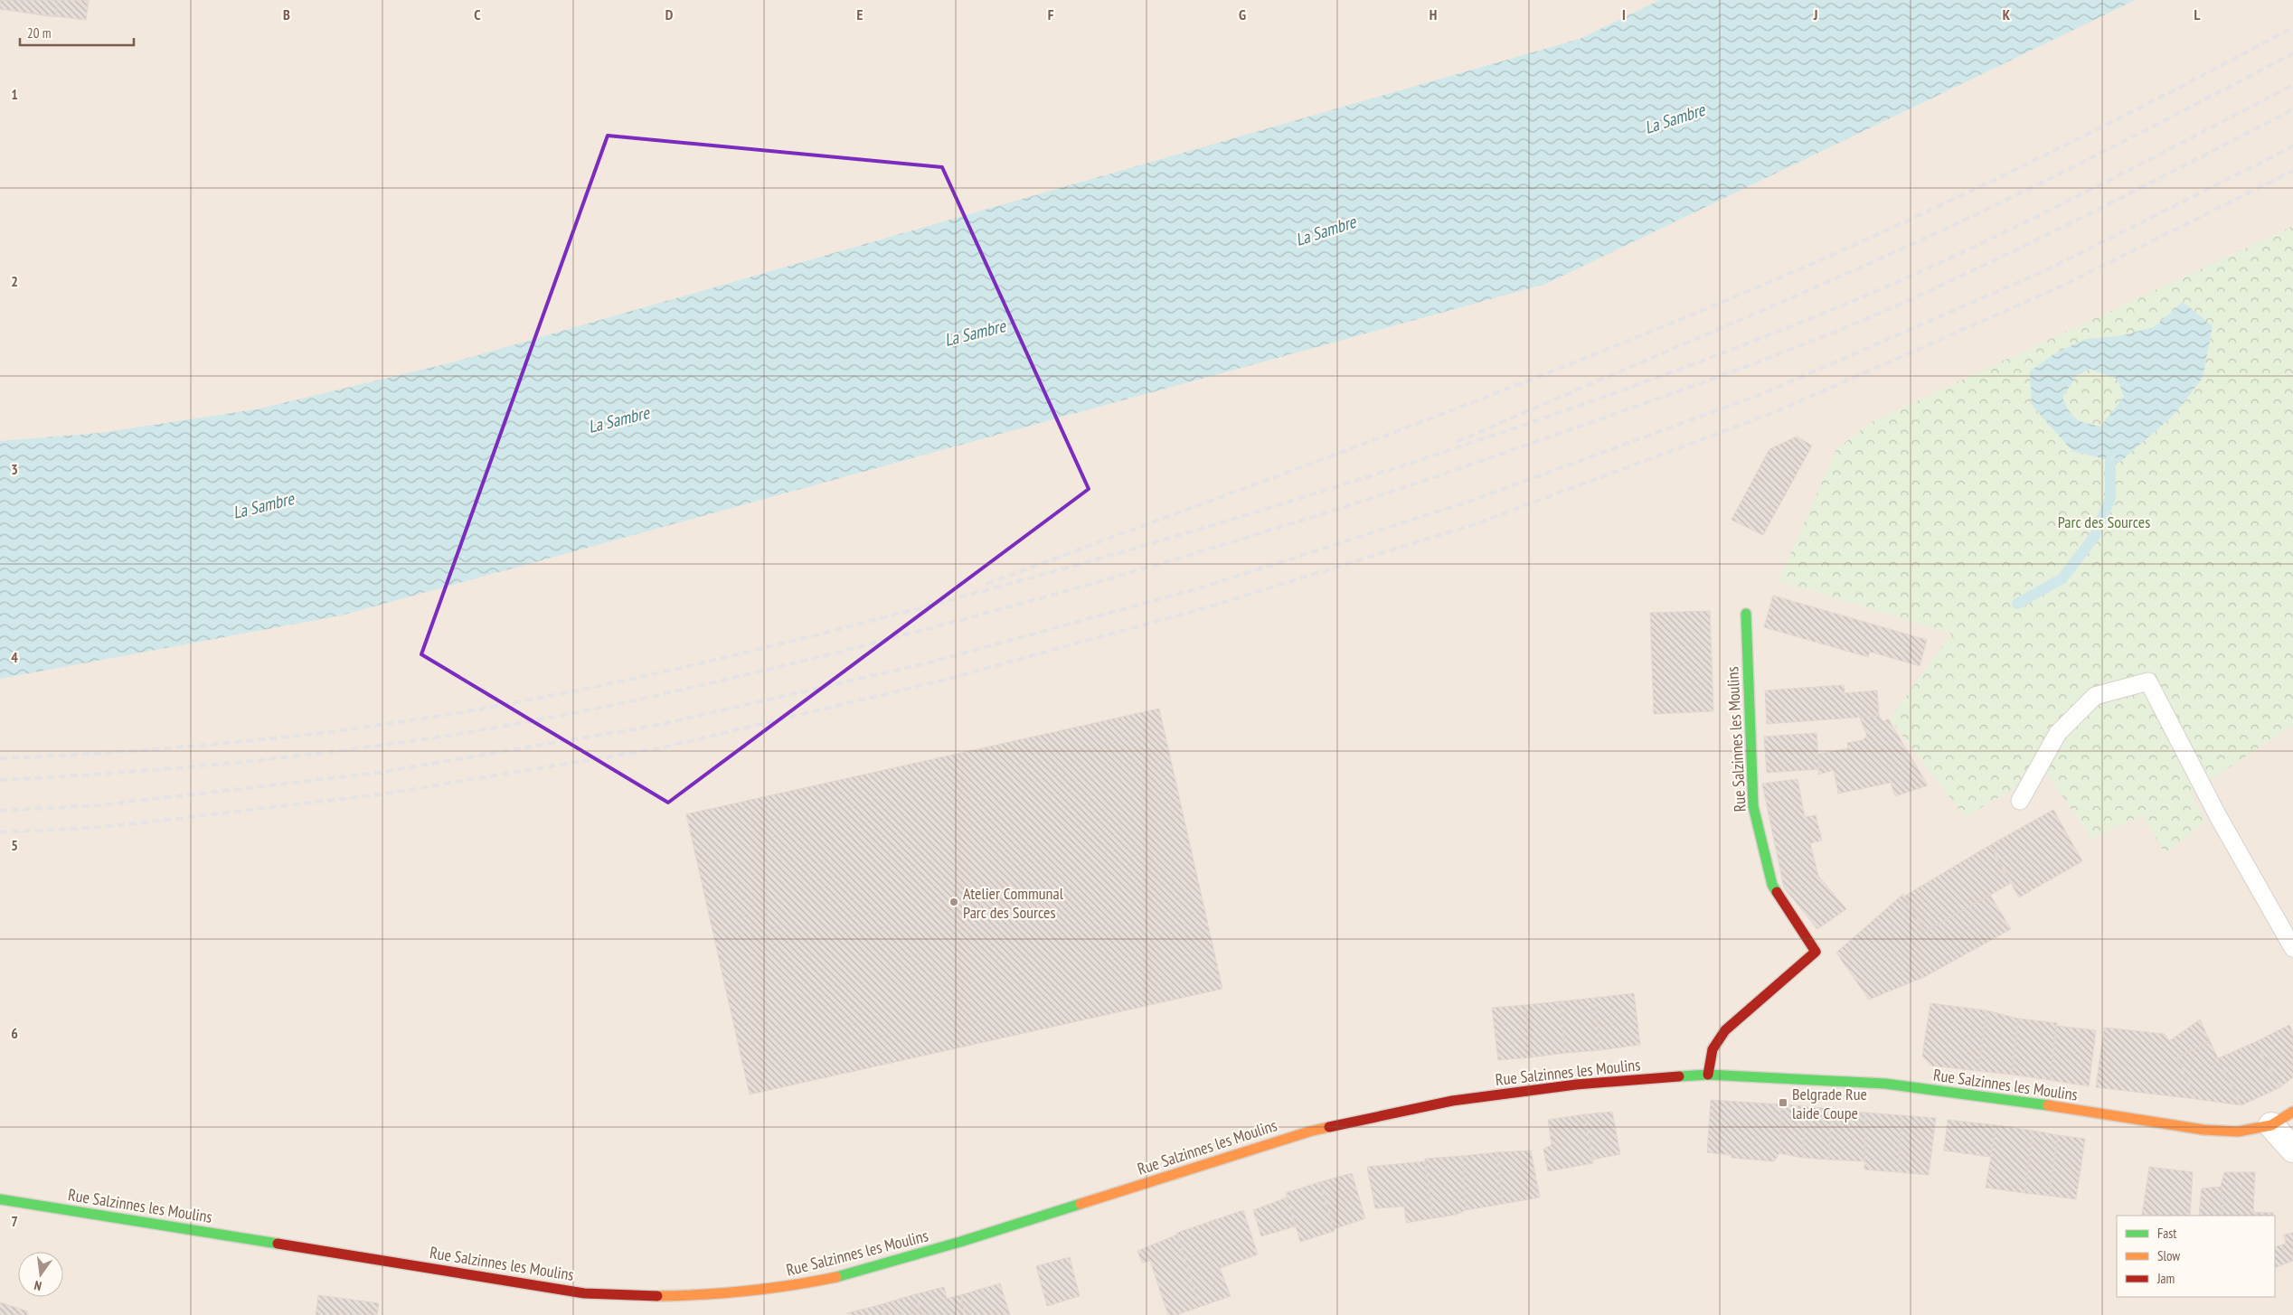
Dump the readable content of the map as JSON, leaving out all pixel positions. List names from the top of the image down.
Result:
{
  "streets": {
    "street": ["Rue Salzinnes les Moulins"]
  },
  "water": ["La Sambre"],
  "parks": ["Parc des Sources"],
  "places": {
    "other": ["Atelier Communal Parc des Sources"],
    "transit": ["Belgrade Rue laide Coupe"]
  },
  "legend": ["Fast", "Slow", "Jam"],
  "scale_bar": "20 m",
  "north": "bottom",
  "grid": {
    "columns": [
      "B",
      "C",
      "D",
      "E",
      "F",
      "G",
      "H",
      "I",
      "J",
      "K",
      "L"
    ],
    "rows": [
      "1",
      "2",
      "3",
      "4",
      "5",
      "6",
      "7"
    ]
  }
}
